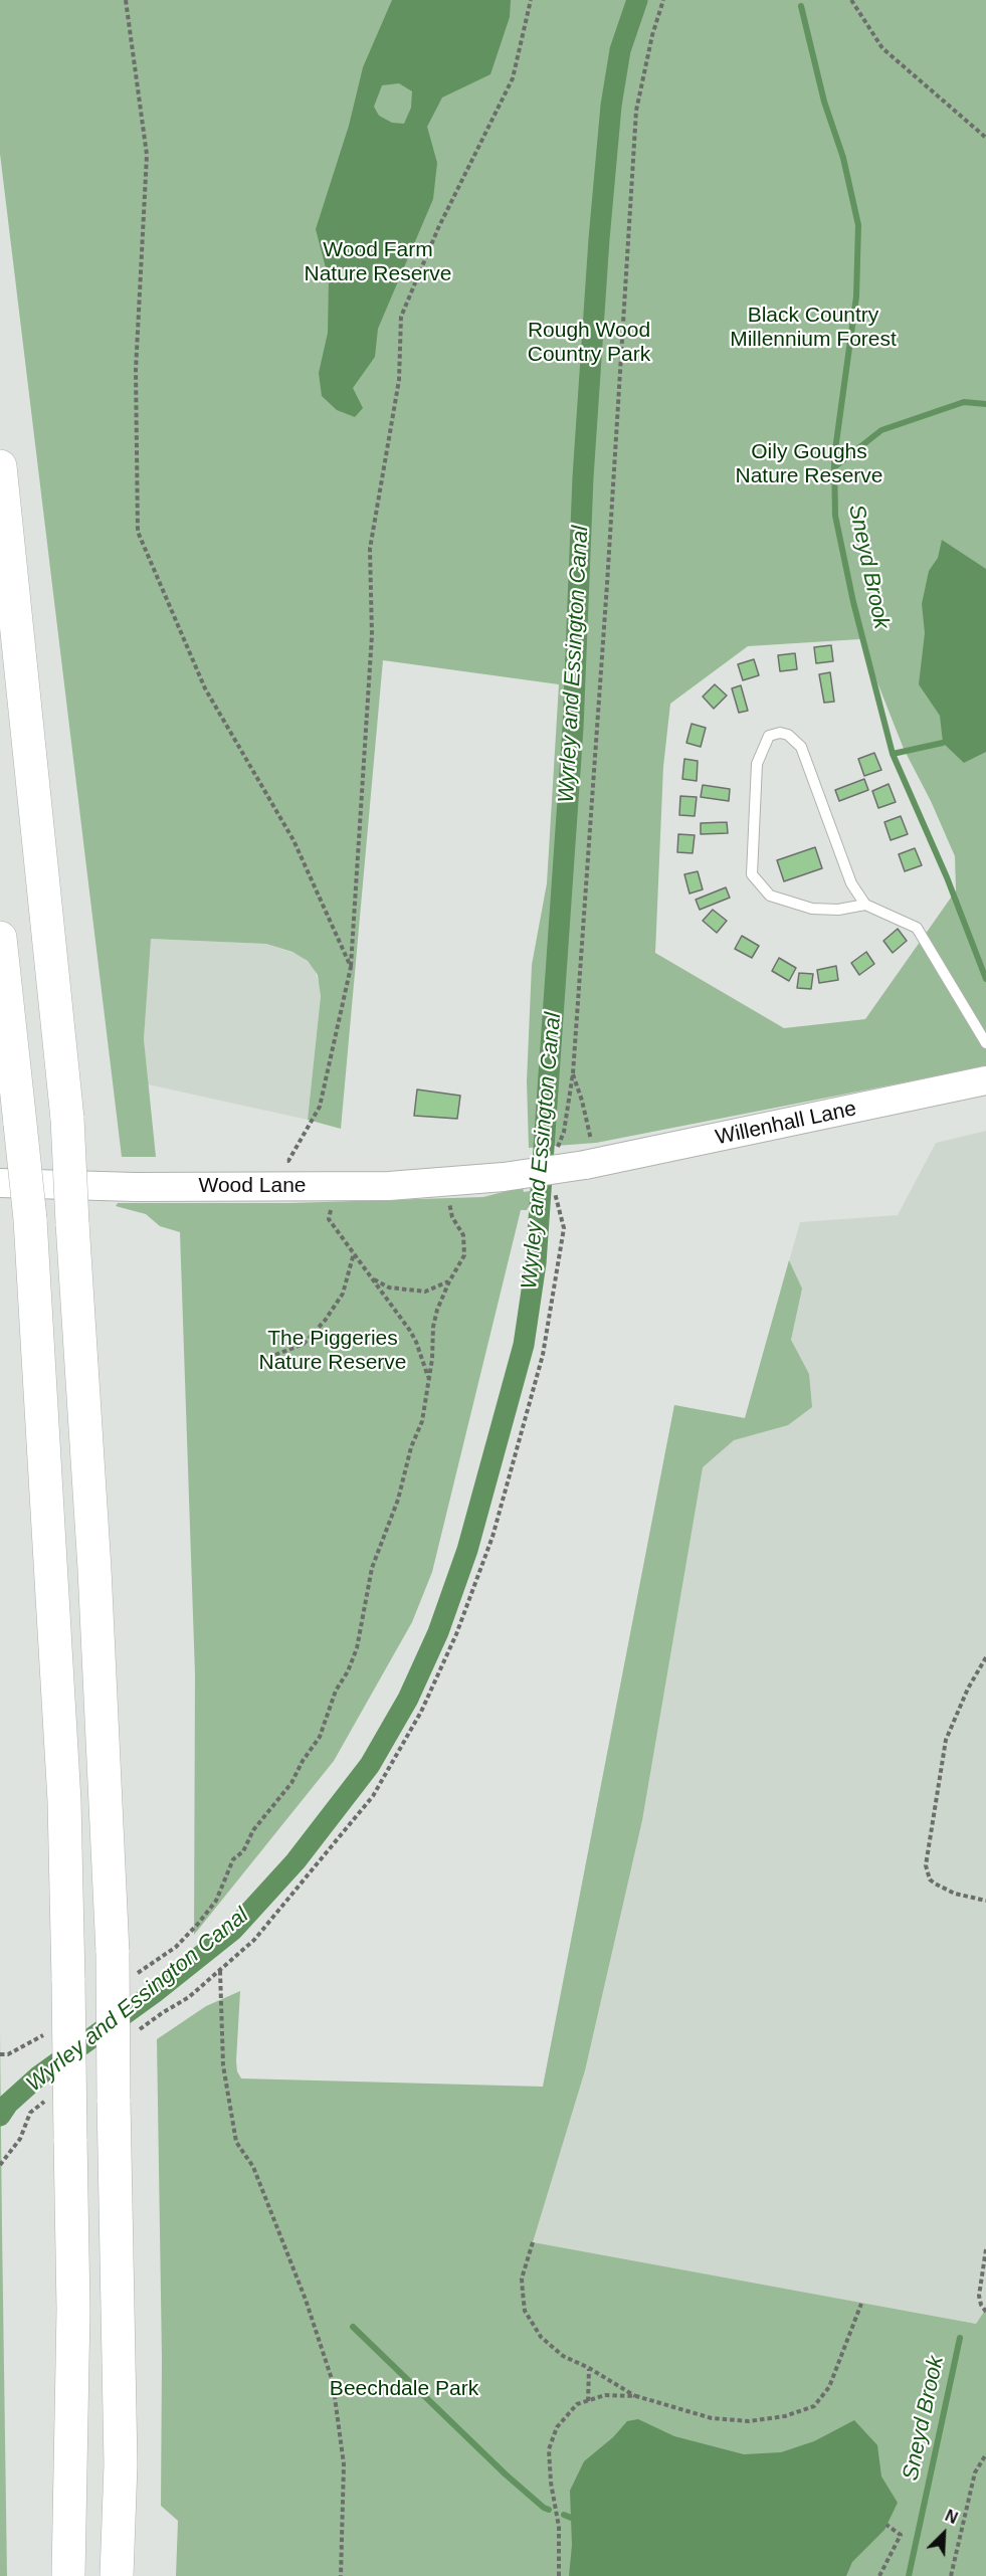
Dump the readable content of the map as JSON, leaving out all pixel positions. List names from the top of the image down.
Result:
{
  "streets": {
    "street": ["Willenhall Lane", "Wood Lane"]
  },
  "crossings": [
    ["Willenhall Lane", "Wood Lane"]
  ],
  "water": ["Sneyd Brook", "Wyrley and Essington Canal"],
  "parks": [
    "Wood Farm Nature Reserve",
    "Black Country Millennium Forest",
    "Rough Wood Country Park",
    "Oily Goughs Nature Reserve",
    "The Piggeries Nature Reserve",
    "Beechdale Park"
  ],
  "north": "top right"
}
